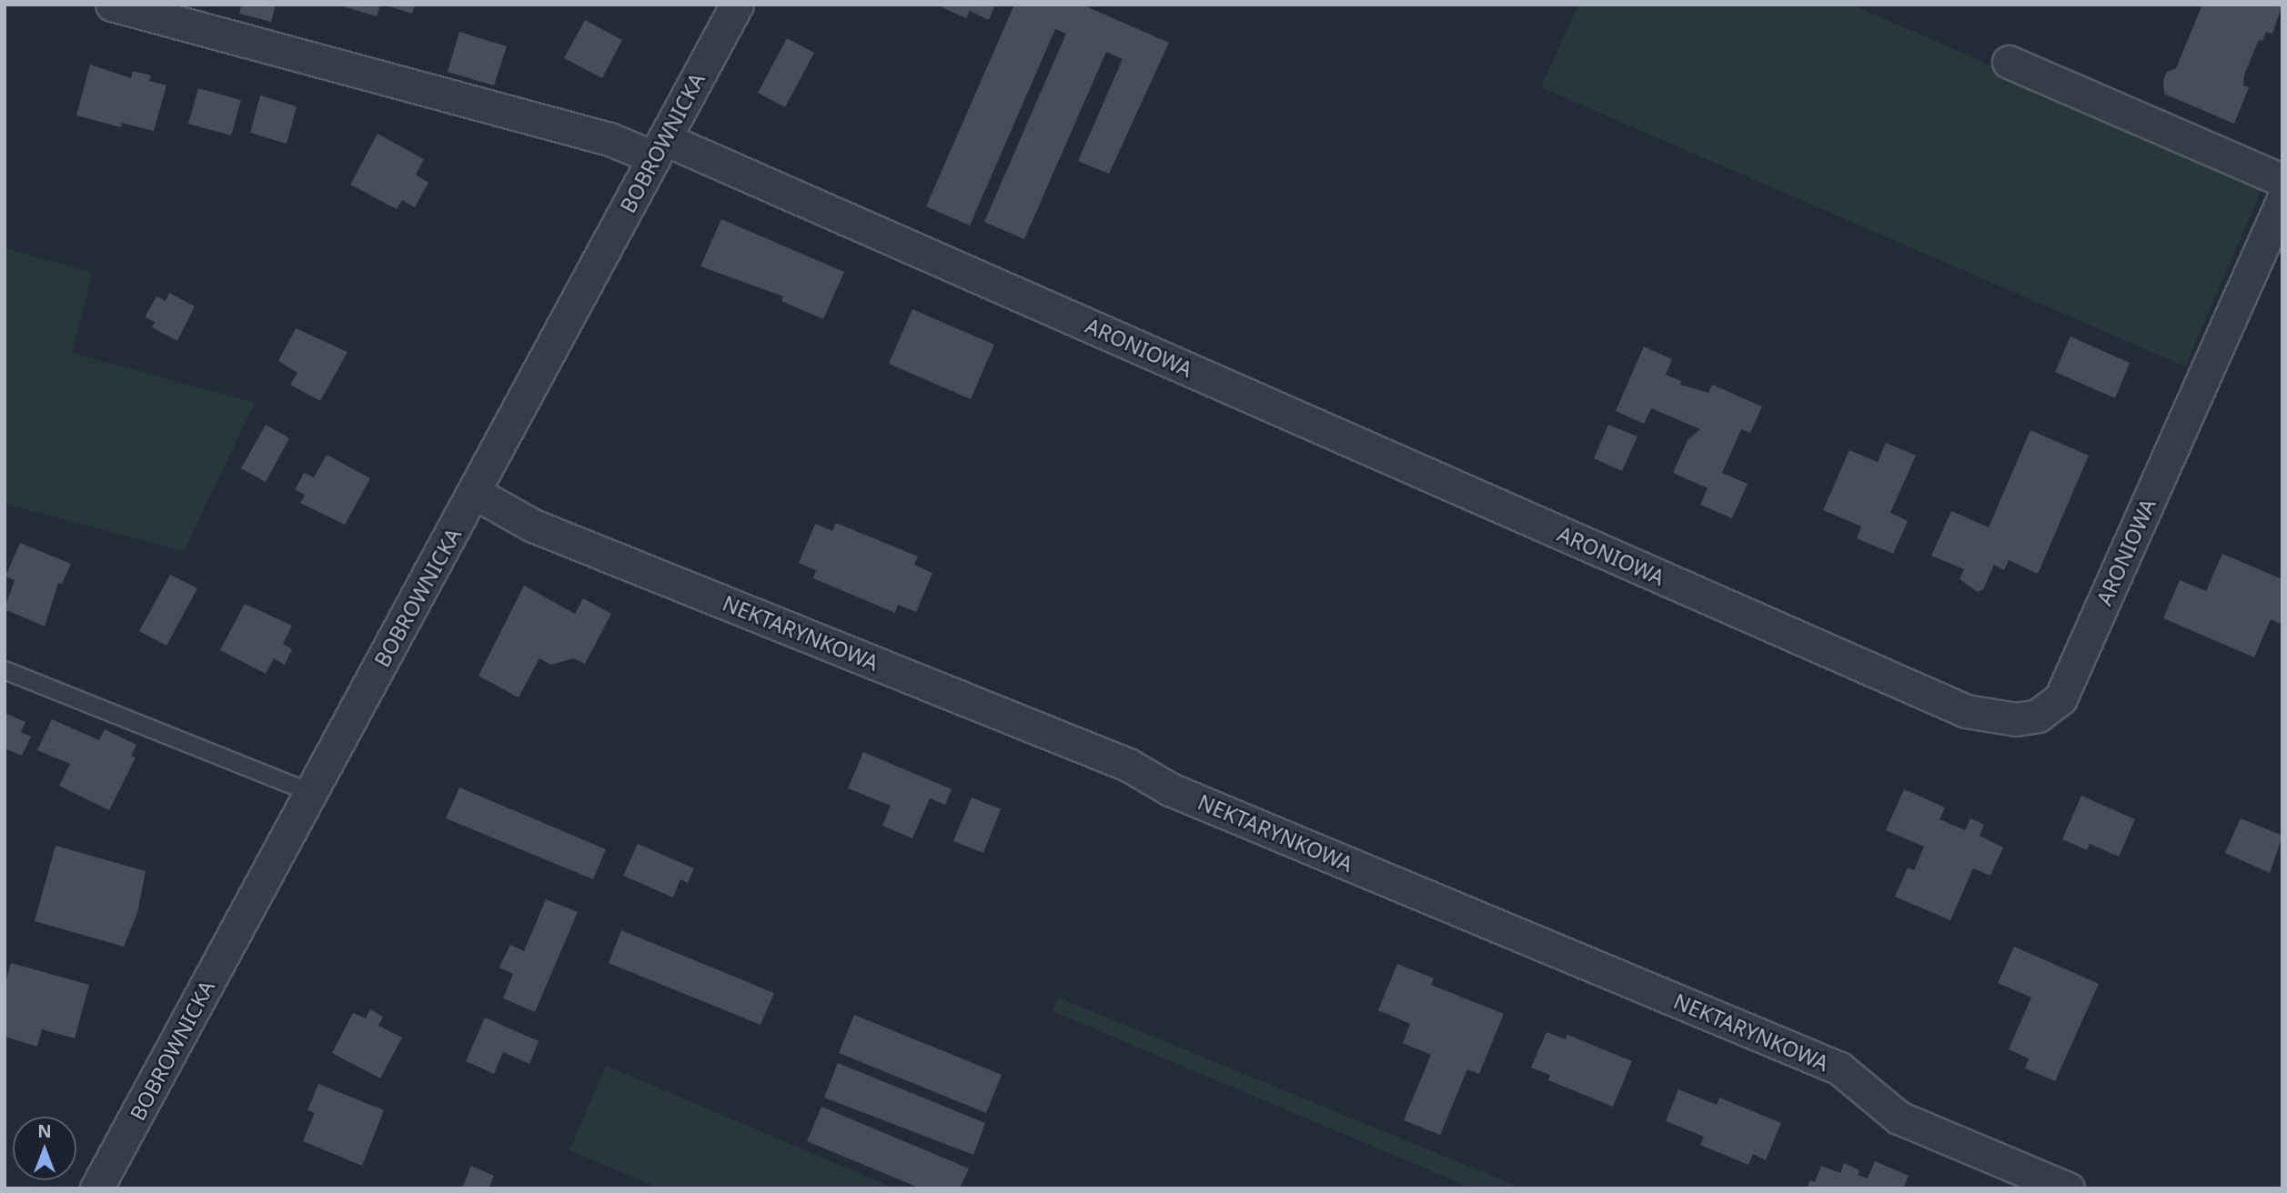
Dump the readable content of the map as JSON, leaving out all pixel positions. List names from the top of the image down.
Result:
{
  "streets": {
    "street": ["BOBROWNICKA", "ARONIOWA", "NEKTARYNKOWA"]
  },
  "crossings": [
    ["BOBROWNICKA", "ARONIOWA"],
    ["BOBROWNICKA", "NEKTARYNKOWA"]
  ],
  "north": "top"
}
